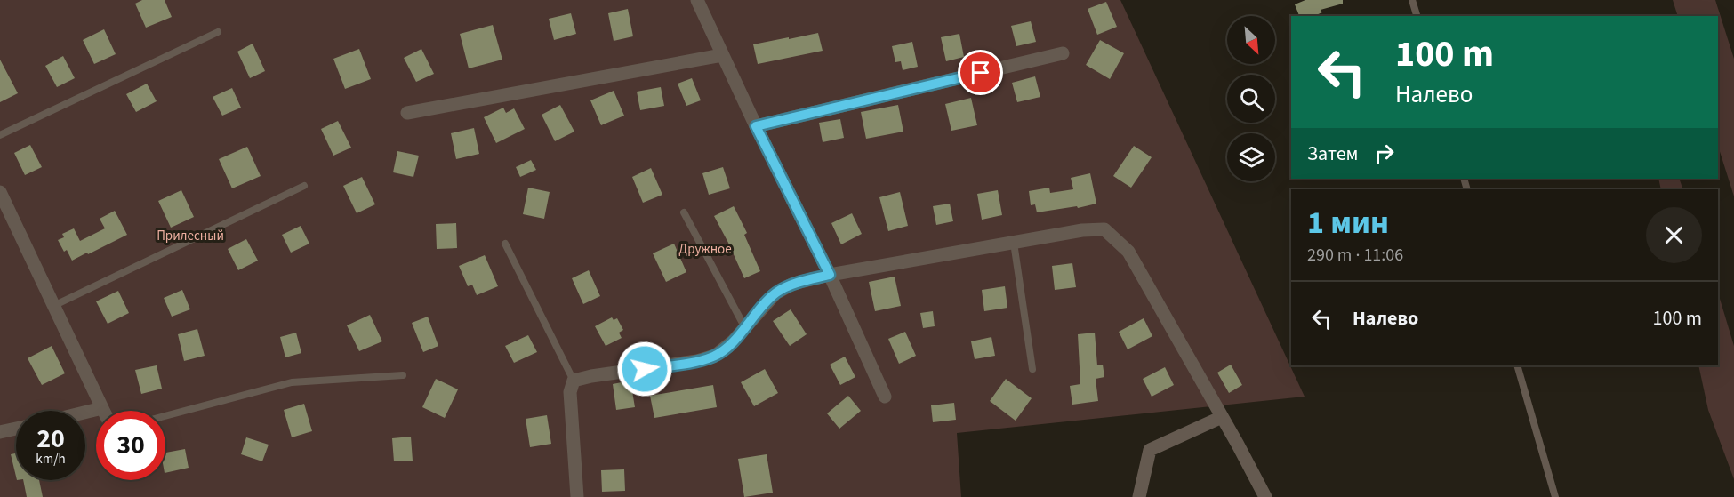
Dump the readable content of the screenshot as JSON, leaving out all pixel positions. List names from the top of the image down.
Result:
{
  "parks": ["Прилесный", "Дружное"],
  "north": "bottom right",
  "page": {
    "turn": ["100 m", "Налево"],
    "then": "Затем",
    "heading": ["1 мин", "290 m · 11:06"],
    "list": [
      {
        "name": "Налево",
        "value": "100 m"
      }
    ],
    "speed": "20 km/h",
    "limit": "30"
  }
}
